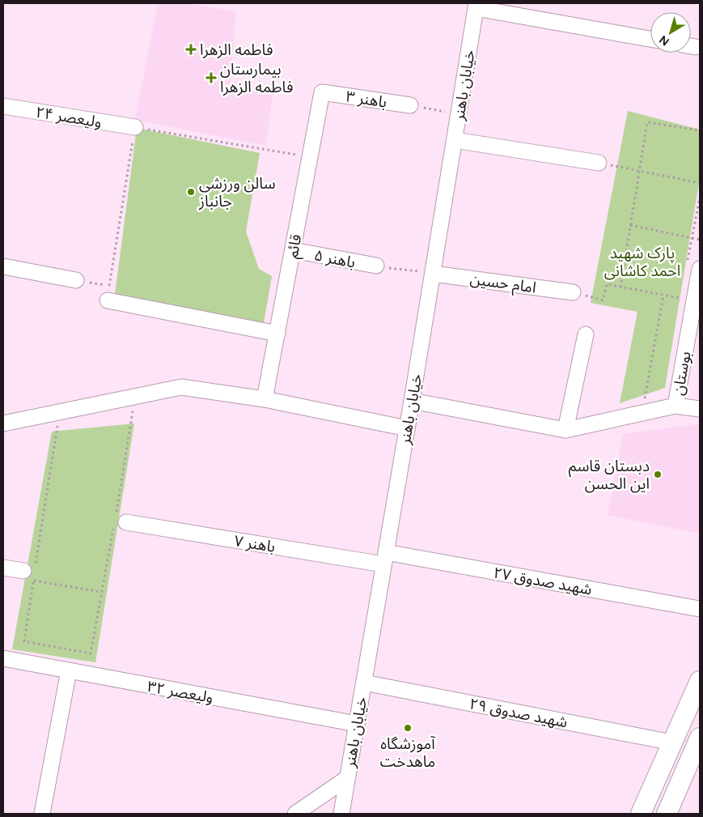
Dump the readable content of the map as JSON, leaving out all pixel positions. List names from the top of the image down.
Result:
{
  "streets": {
    "street": [
      "خیابان باهنر",
      "باهنر ۳",
      "ولیعصر ۲۴",
      "قائم",
      "باهنر ۵",
      "امام حسین",
      "بوستان",
      "باهنر ۷",
      "شهید صدوق ۲۷",
      "ولیعصر ۳۲",
      "شهید صدوق ۲۹"
    ]
  },
  "crossings": [
    ["خیابان باهنر", "امام حسین"],
    ["خیابان باهنر", "باهنر ۷"],
    ["خیابان باهنر", "شهید صدوق ۲۷"],
    ["خیابان باهنر", "ولیعصر ۳۲"],
    ["خیابان باهنر", "شهید صدوق ۲۹"],
    ["باهنر ۳", "قائم"],
    ["قائم", "باهنر ۵"],
    ["باهنر ۷", "شهید صدوق ۲۷"]
  ],
  "parks": ["پارک شهید احمد کاشانی"],
  "places": {
    "health": ["فاطمه الزهرا", "بيمارستان فاطمه الزهرا"],
    "other": ["سالن ورزشی جانباز", "دبستان قاسم این الحسن", "آموزشگاه ماهدخت"]
  },
  "north": "bottom left"
}
